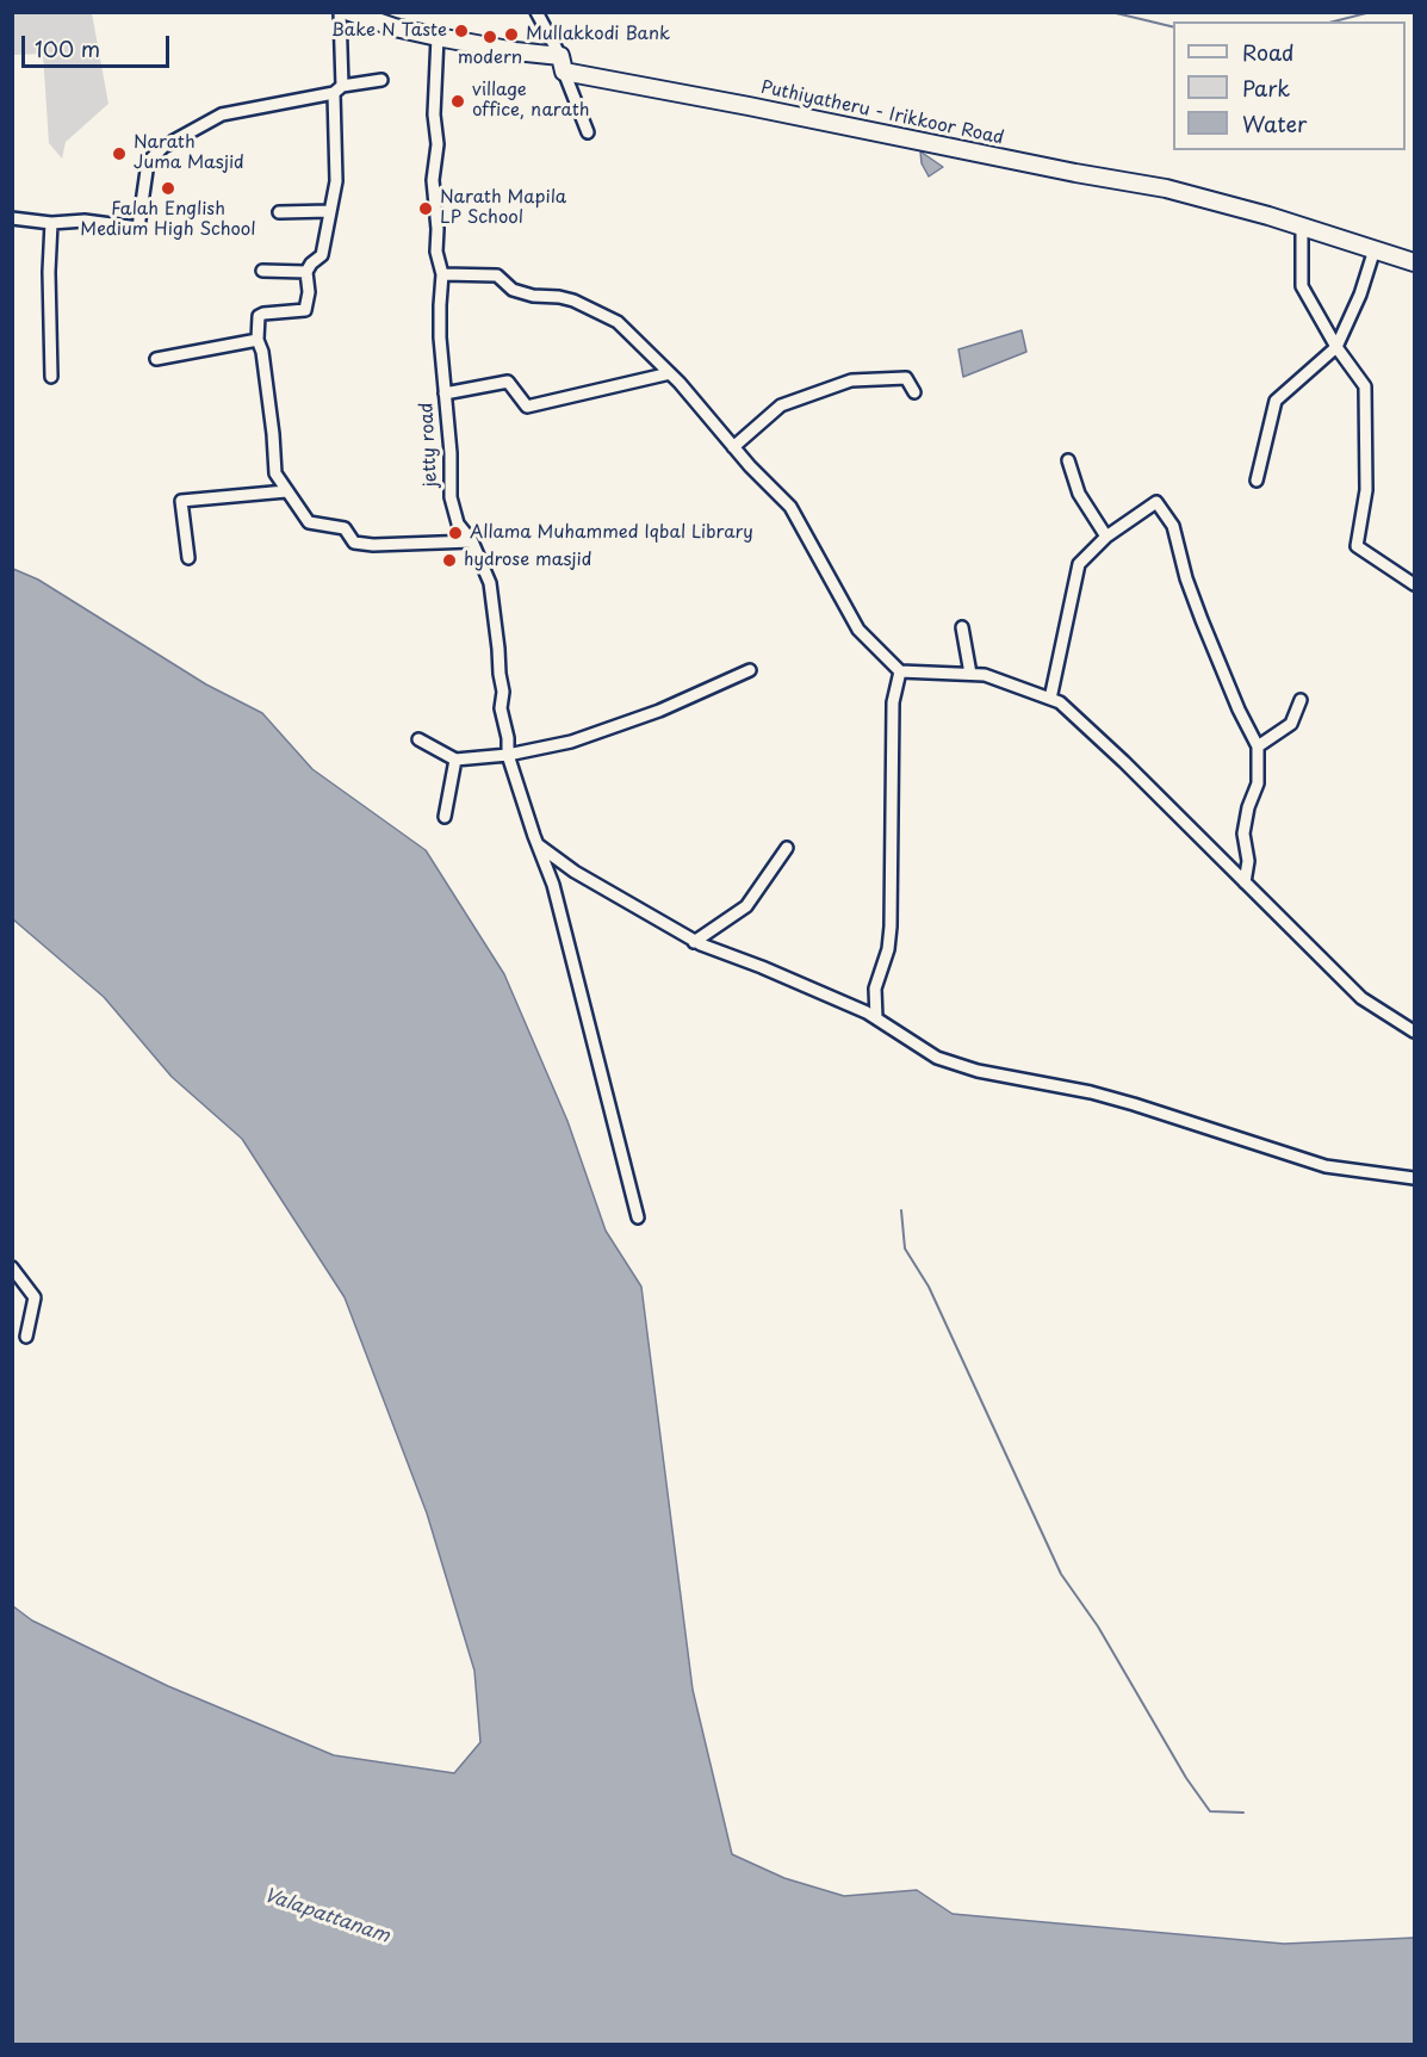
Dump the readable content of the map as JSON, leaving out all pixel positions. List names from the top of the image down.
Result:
{
  "streets": {
    "main road": ["Puthiyatheru - Irikkoor Road"],
    "street": ["jetty road"]
  },
  "crossings": [
    ["Puthiyatheru - Irikkoor Road", "jetty road"]
  ],
  "water": ["Valapattanam"],
  "places": [
    "Bake N Taste",
    "Mullakkodi Bank",
    "modern",
    "village office, narath",
    "Narath Juma Masjid",
    "Falah English Medium High School",
    "Narath Mapila LP School",
    "Allama Muhammed Iqbal Library",
    "hydrose masjid"
  ],
  "legend": ["Road", "Park", "Water"],
  "scale_bar": "100 m"
}
